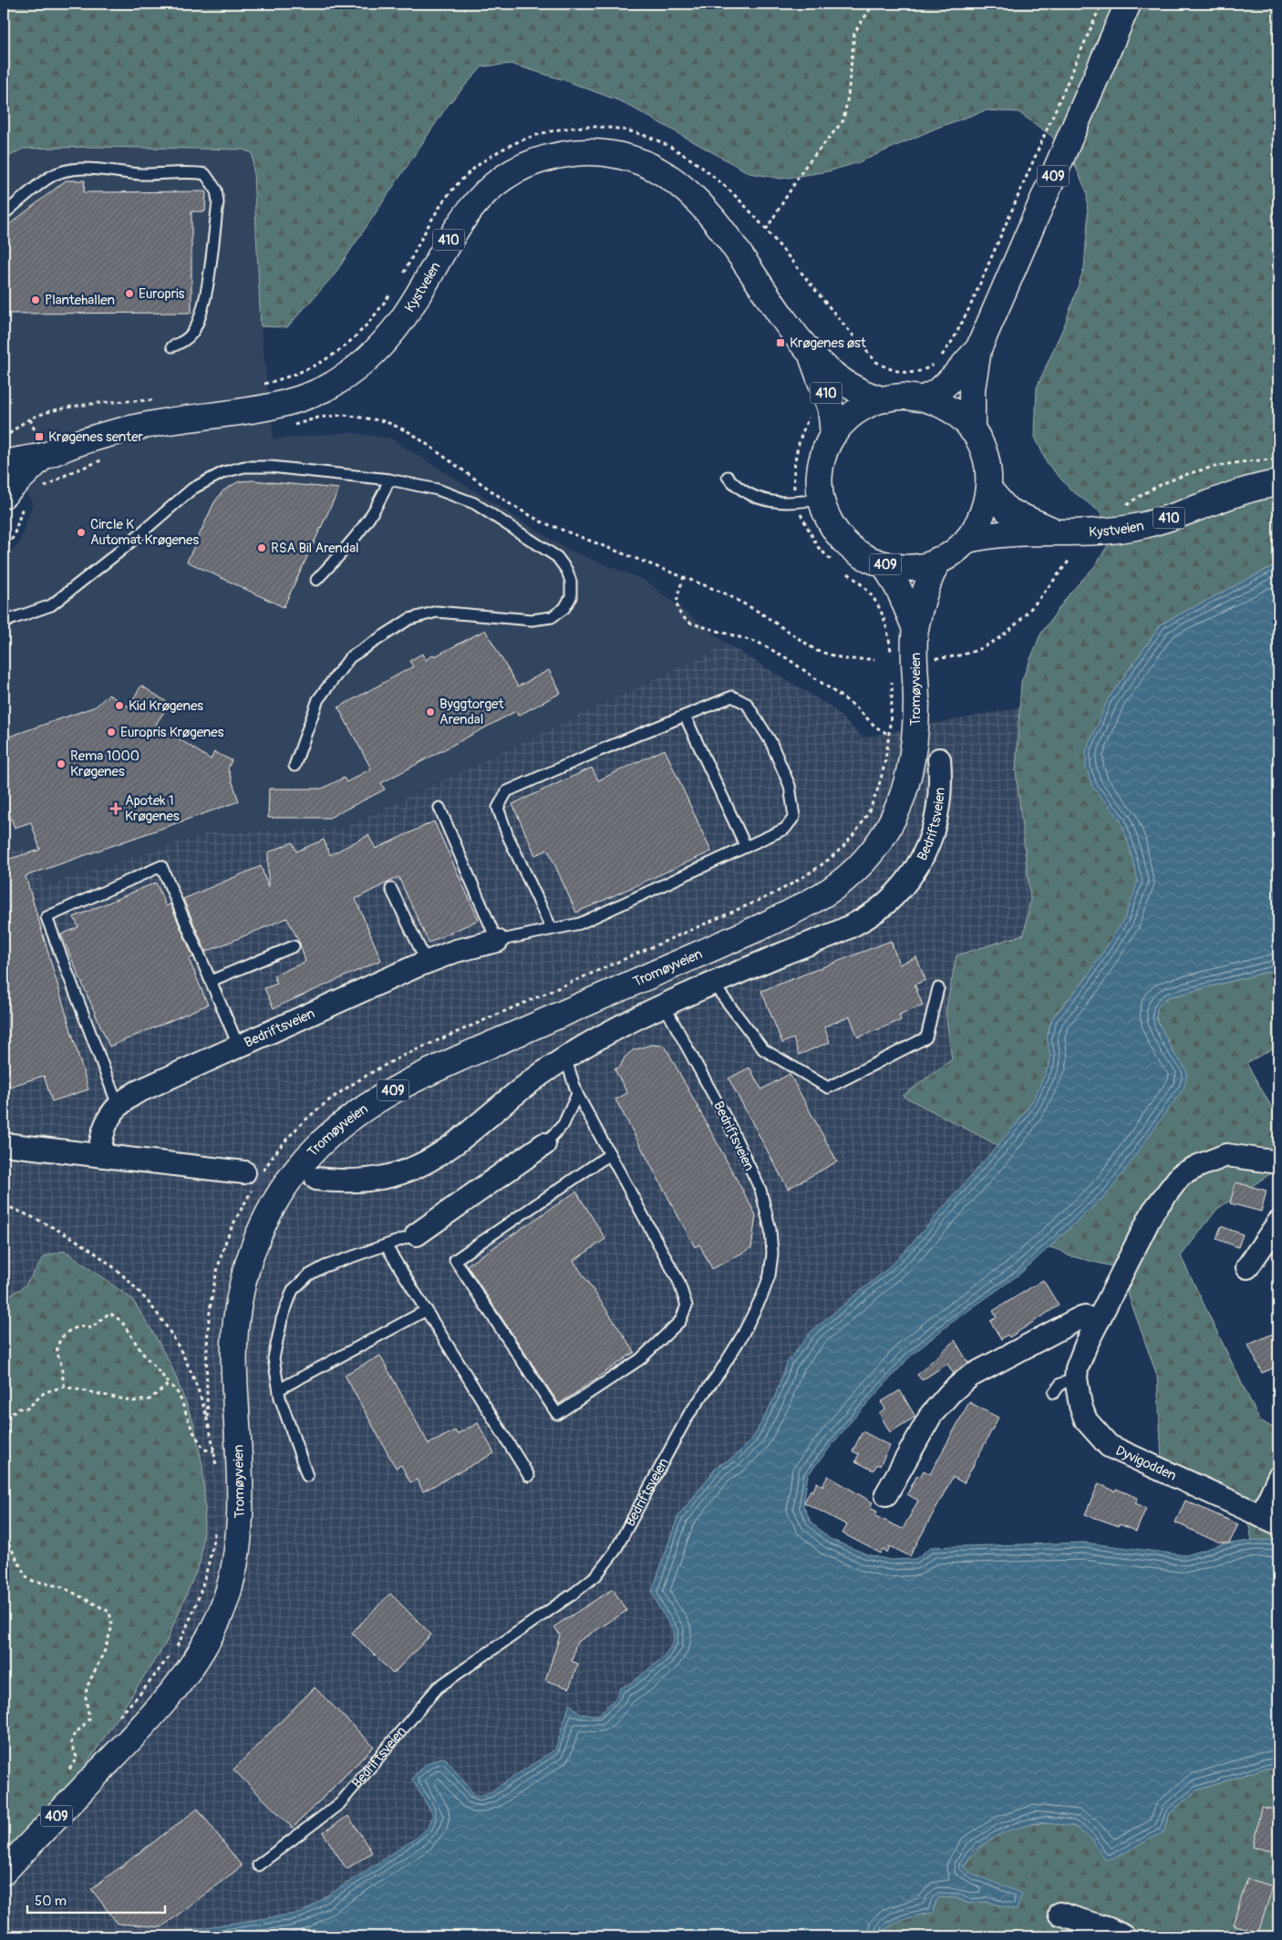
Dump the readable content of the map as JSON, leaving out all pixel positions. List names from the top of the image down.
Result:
{
  "streets": {
    "main road": [
      "409",
      "410",
      "Kystveien",
      "Tromøyveien"
    ],
    "street": ["Bedriftsveien", "Dyvigodden"]
  },
  "crossings": [
    ["409", "Kystveien"],
    ["409", "Tromøyveien"]
  ],
  "places": {
    "other": [
      "Europris",
      "Plantehallen",
      "Circle K Automat Krøgenes",
      "RSA Bil Arendal",
      "Kid Krøgenes",
      "Byggtorget Arendal",
      "Europris Krøgenes",
      "Rema 1000 Krøgenes"
    ],
    "transit": ["Krøgenes øst", "Krøgenes senter"],
    "health": ["Apotek 1 Krøgenes"]
  },
  "scale_bar": "50 m"
}
